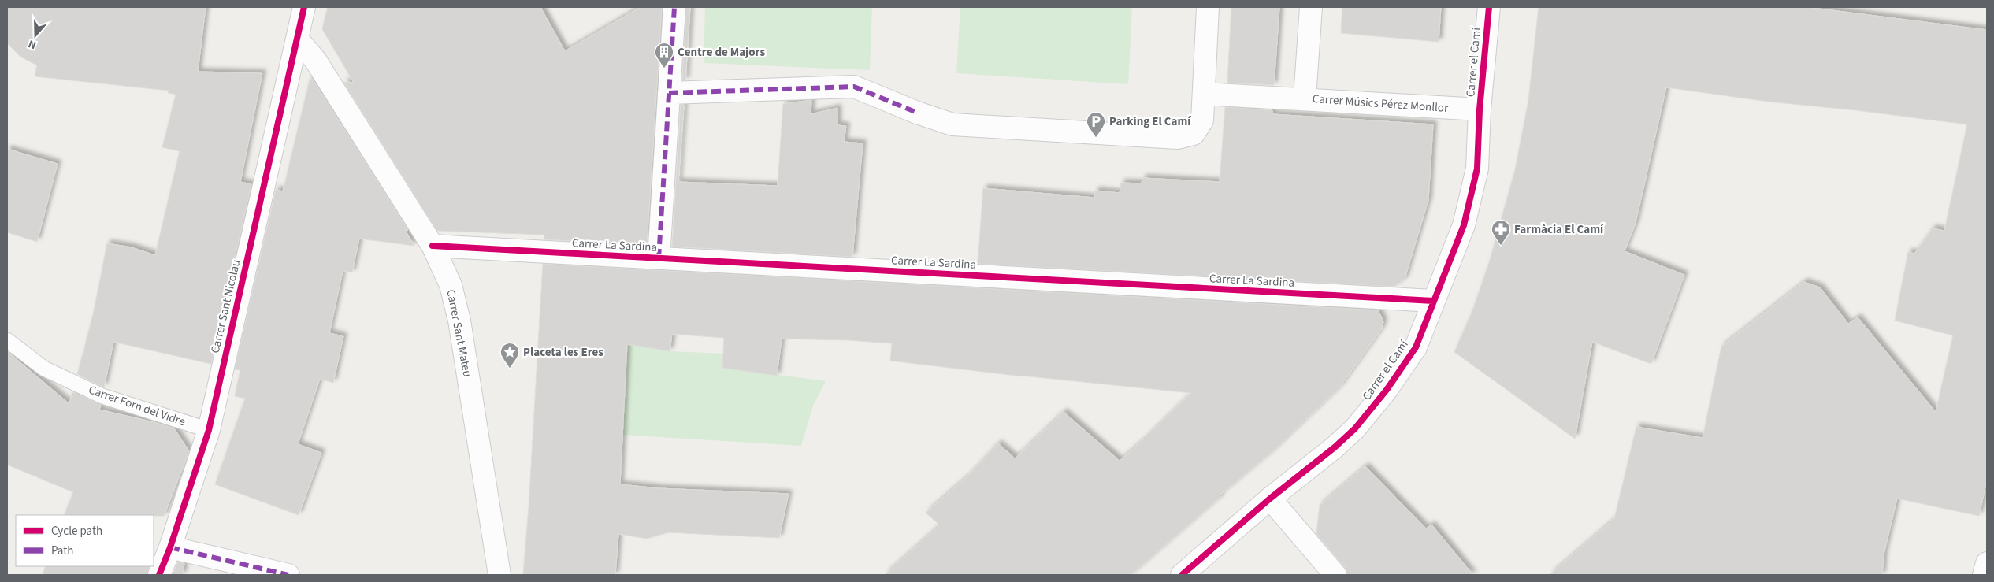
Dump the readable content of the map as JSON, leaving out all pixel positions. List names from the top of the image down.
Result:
{
  "streets": {
    "street": [
      "Carrer el Camí",
      "Carrer Músics Pérez Monllor",
      "Carrer La Sardina",
      "Carrer Sant Nicolau",
      "Carrer Sant Mateu"
    ],
    "lane": ["Carrer Forn del Vidre"]
  },
  "crossings": [
    ["Carrer el Camí", "Carrer Músics Pérez Monllor"],
    ["Carrer el Camí", "Carrer La Sardina"],
    ["Carrer La Sardina", "Carrer Sant Mateu"],
    ["Carrer Sant Nicolau", "Carrer Sant Mateu"],
    ["Carrer Sant Nicolau", "Carrer Forn del Vidre"]
  ],
  "places": {
    "building": ["Centre de Majors"],
    "parking": ["Parking El Camí"],
    "pharmacy": ["Farmàcia El Camí"],
    "place": ["Placeta les Eres"]
  },
  "legend": ["Cycle path", "Path"],
  "north": "bottom"
}
